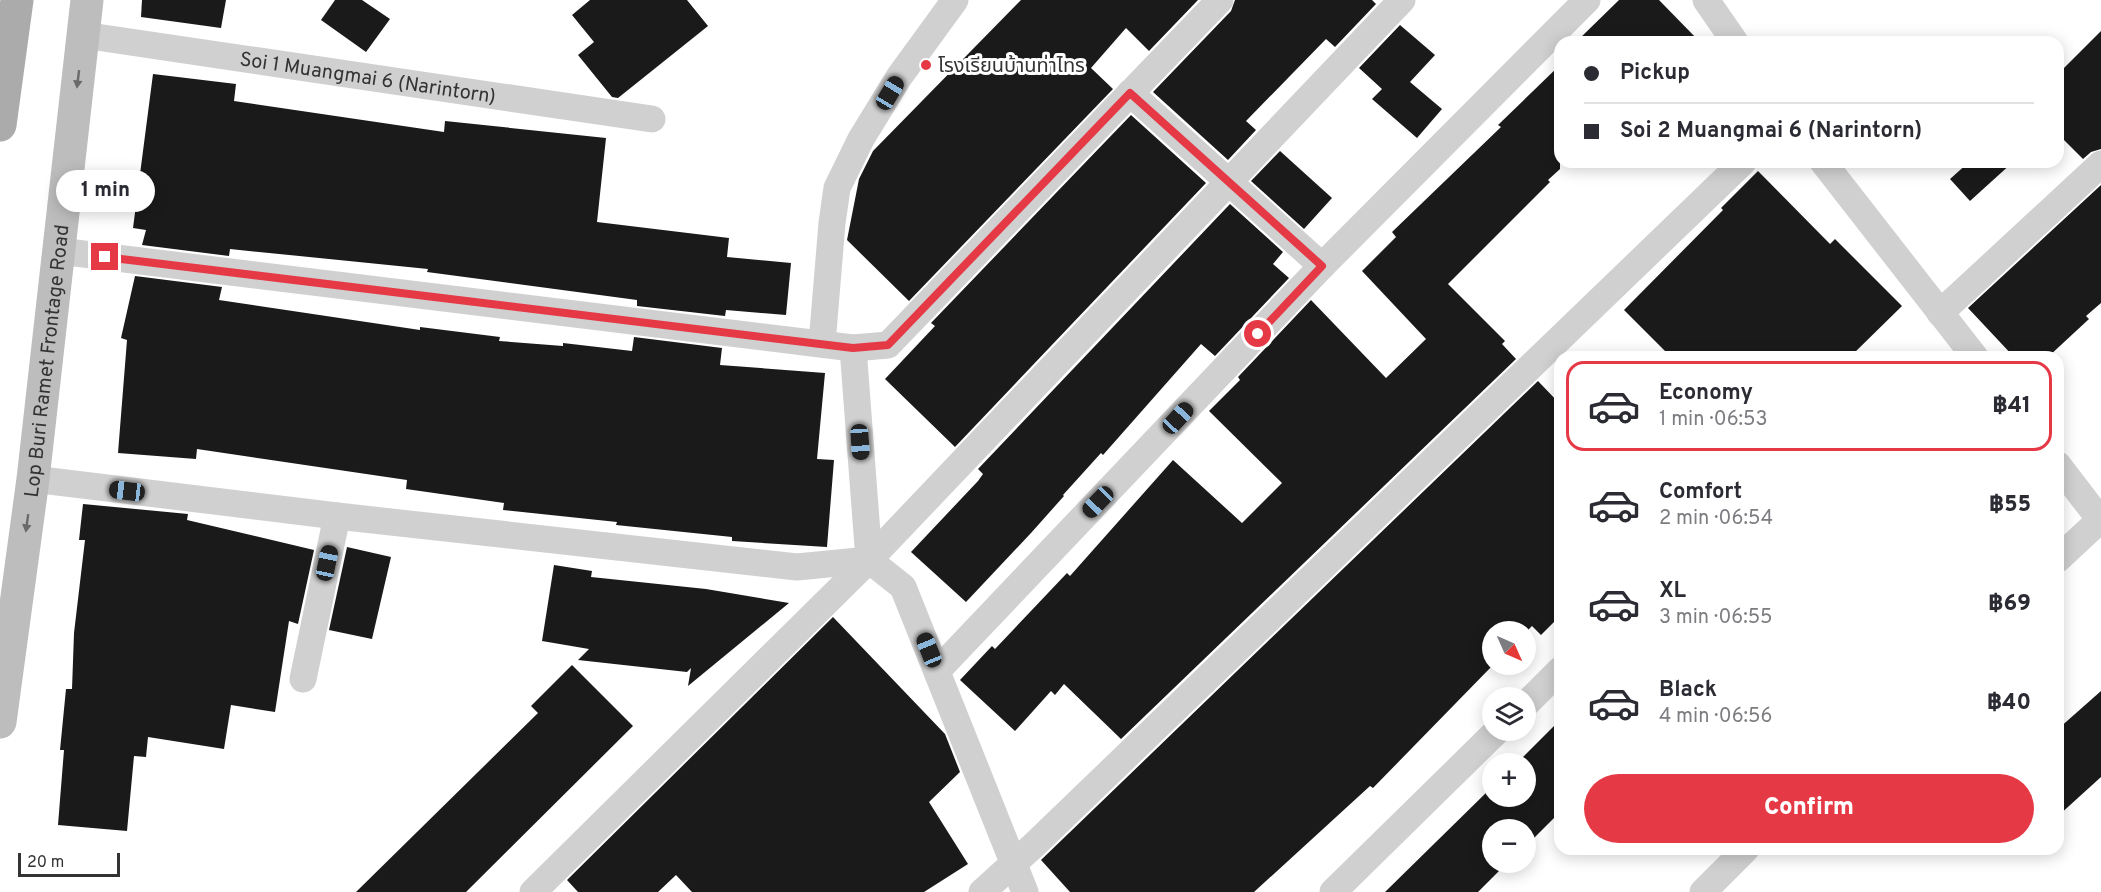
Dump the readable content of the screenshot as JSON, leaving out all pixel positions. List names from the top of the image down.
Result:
{
  "streets": {
    "main road": ["Lop Buri Ramet Frontage Road"],
    "street": ["Soi 1 Muangmai 6 (Narintorn)"]
  },
  "crossings": [
    ["Soi 1 Muangmai 6 (Narintorn)", "Lop Buri Ramet Frontage Road"]
  ],
  "places": ["โรงเรียนบ้านท่าไทร"],
  "scale_bar": "20 m",
  "north": "bottom right",
  "page": {
    "banner": ["Pickup", "Soi 2 Muangmai 6 (Narintorn)"],
    "bubble": "1 min",
    "list": [
      {
        "name": "Economy",
        "note": "1 min · 06:53",
        "value": "฿41"
      },
      {
        "name": "Comfort",
        "note": "2 min · 06:54",
        "value": "฿55"
      },
      {
        "name": "XL",
        "note": "3 min · 06:55",
        "value": "฿69"
      },
      {
        "name": "Black",
        "note": "4 min · 06:56",
        "value": "฿40"
      }
    ],
    "map_buttons": ["+", "−"],
    "buttons": "Confirm",
    "scale": "20 m"
  }
}
